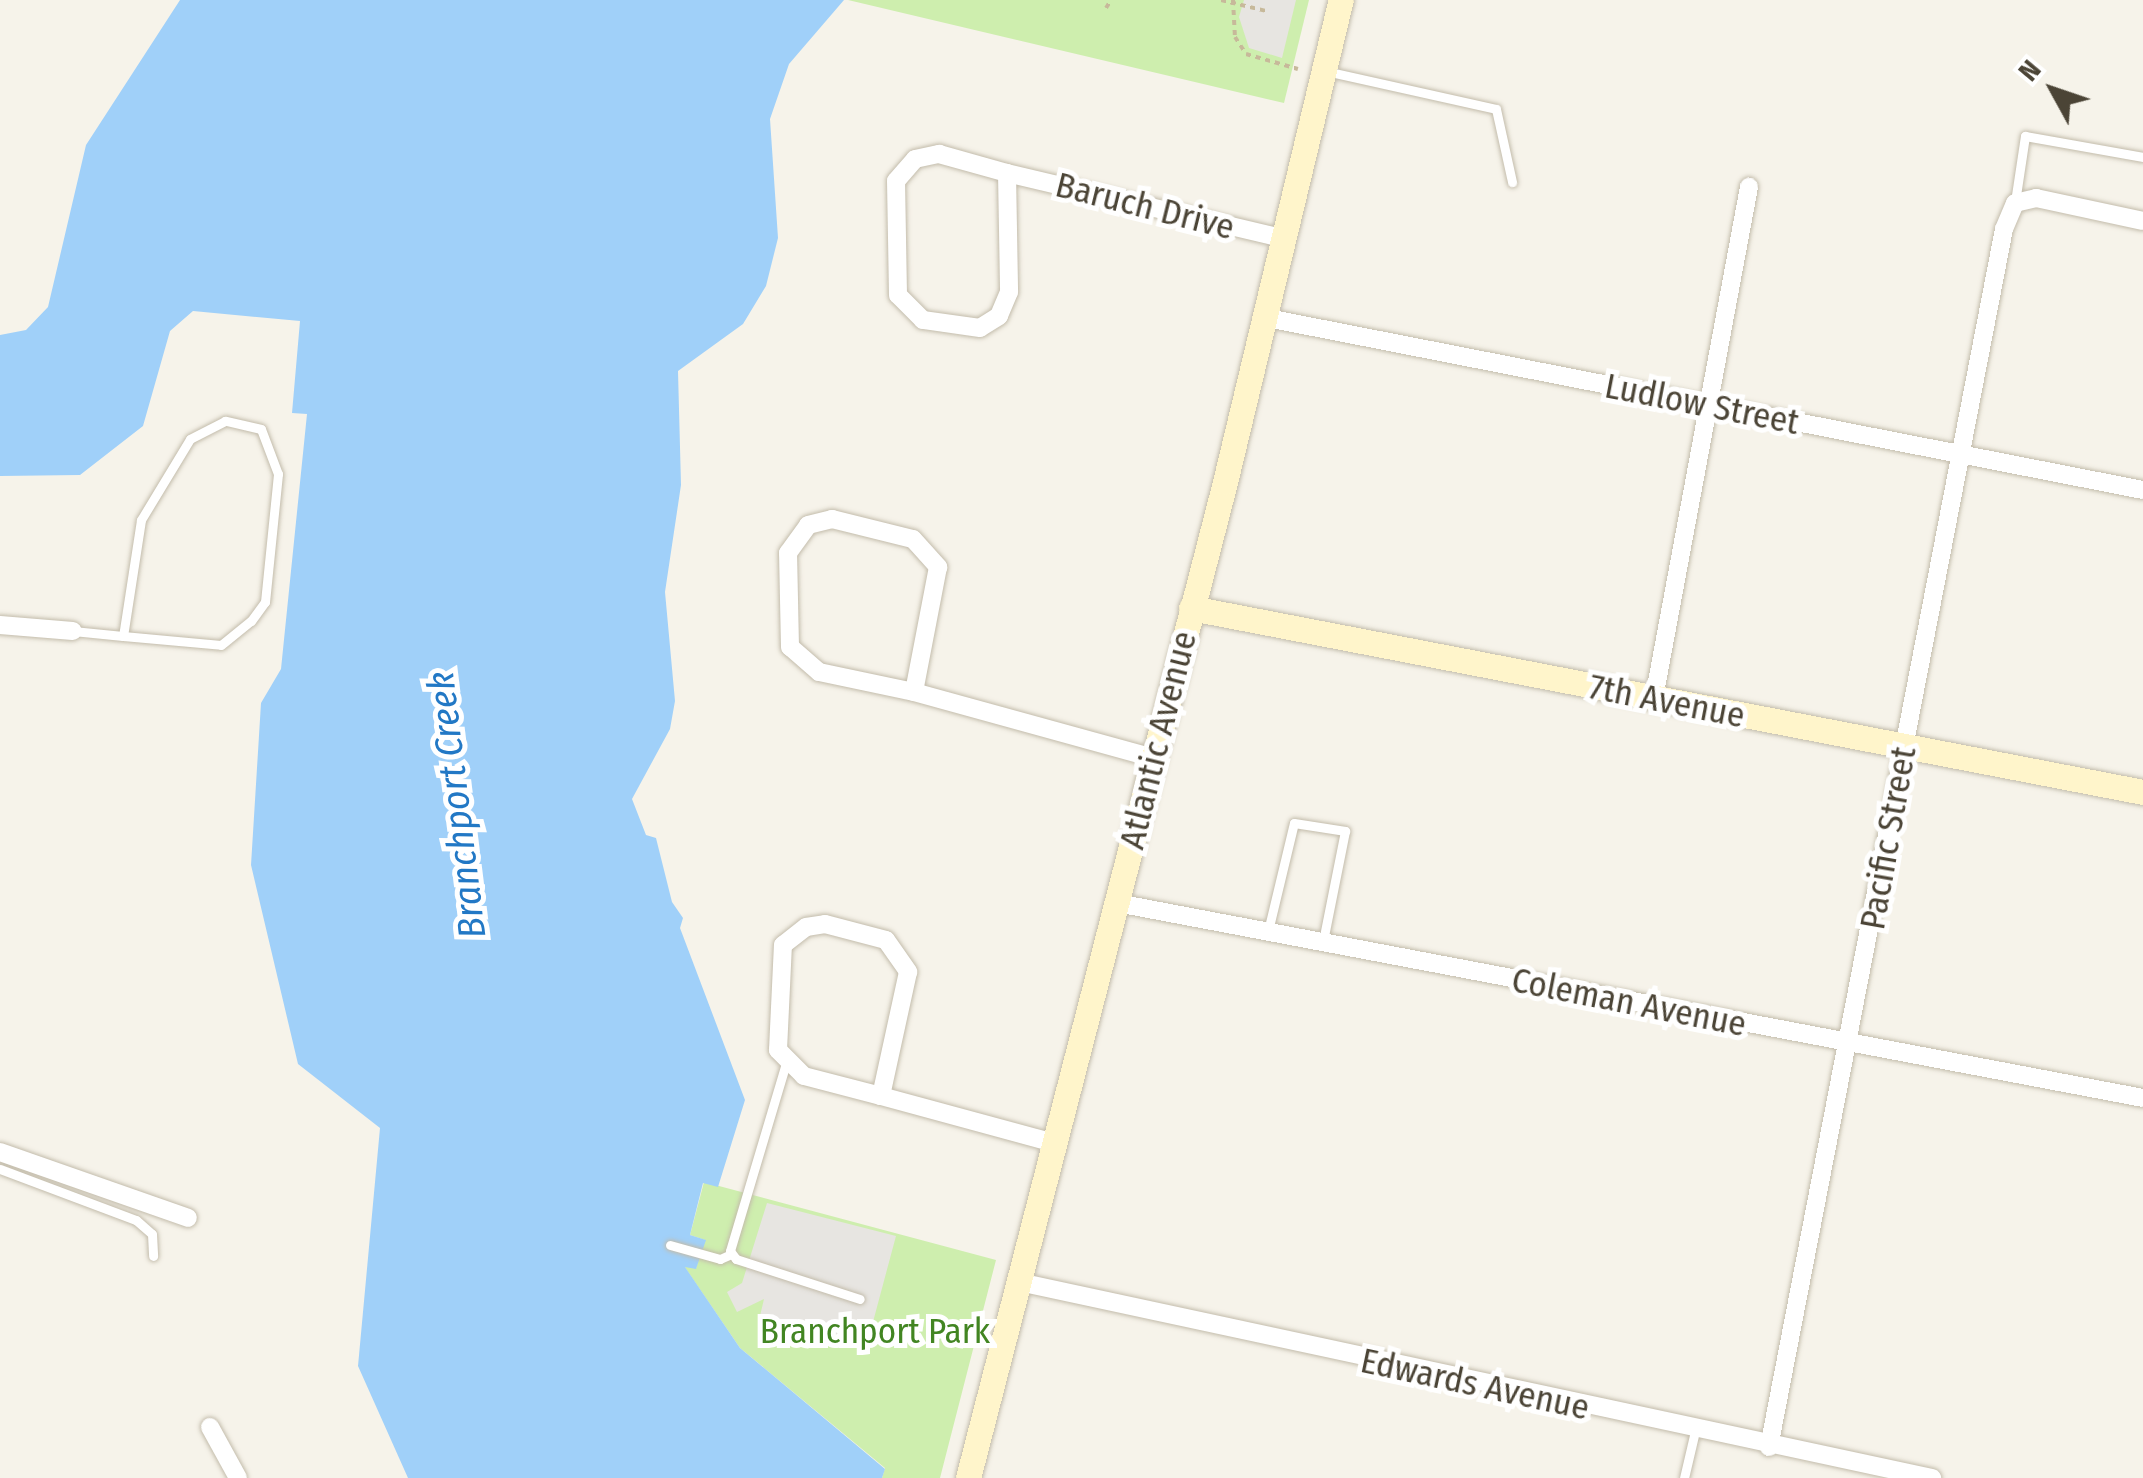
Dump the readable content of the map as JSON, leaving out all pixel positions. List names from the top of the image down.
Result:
{
  "streets": {
    "street": [
      "Baruch Drive",
      "Ludlow Street",
      "7th Avenue",
      "Atlantic Avenue",
      "Pacific Street",
      "Coleman Avenue",
      "Edwards Avenue"
    ]
  },
  "crossings": [
    ["Baruch Drive", "Atlantic Avenue"],
    ["Ludlow Street", "Atlantic Avenue"],
    ["Ludlow Street", "Pacific Street"],
    ["7th Avenue", "Atlantic Avenue"],
    ["7th Avenue", "Pacific Street"],
    ["Atlantic Avenue", "Coleman Avenue"],
    ["Atlantic Avenue", "Edwards Avenue"],
    ["Pacific Street", "Coleman Avenue"],
    ["Pacific Street", "Edwards Avenue"]
  ],
  "water": ["Branchport Creek"],
  "parks": ["Branchport Park"],
  "north": "top left"
}
